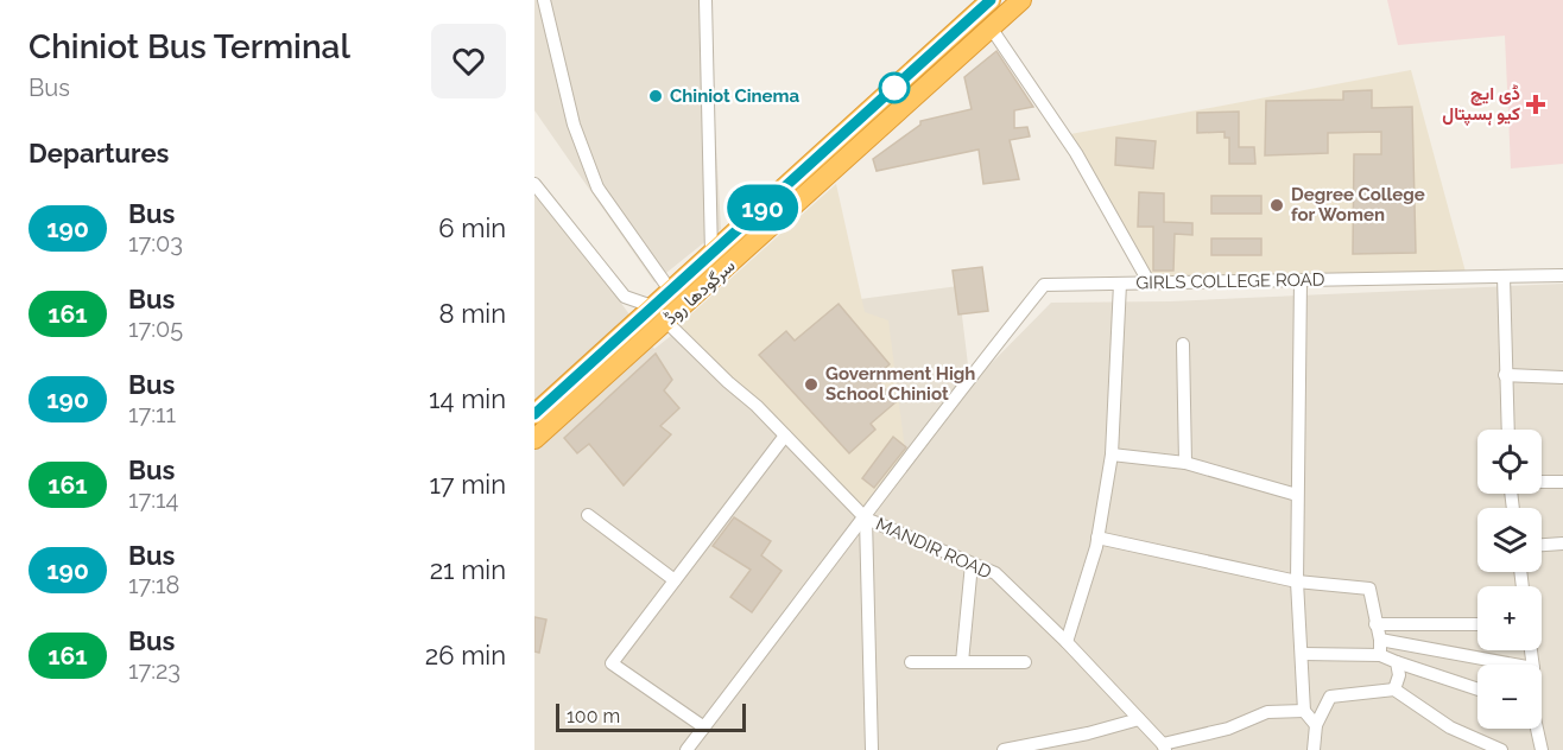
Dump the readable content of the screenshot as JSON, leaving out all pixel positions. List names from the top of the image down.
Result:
{
  "streets": {
    "highway": ["سرگودھا روڈ"],
    "street": ["GIRLS COLLEGE ROAD", "MANDIR ROAD"]
  },
  "crossings": [
    ["GIRLS COLLEGE ROAD", "MANDIR ROAD"],
    ["سرگودھا روڈ", "MANDIR ROAD"]
  ],
  "places": {
    "other": ["Chiniot Cinema", "Degree College for Women", "Government High School Chiniot"],
    "health": ["ڈی ایچ کیو ہسپتال"]
  },
  "lines": ["bus line 190"],
  "scale_bar": "100 m",
  "page": {
    "heading": [
      ["Chiniot Bus Terminal", "Bus"],
      "Departures"
    ],
    "on_map": "190",
    "list": [
      {
        "mark": "190",
        "name": "Bus",
        "note": "17:03",
        "value": "6 min"
      },
      {
        "mark": "161",
        "name": "Bus",
        "note": "17:05",
        "value": "8 min"
      },
      {
        "mark": "190",
        "name": "Bus",
        "note": "17:11",
        "value": "14 min"
      },
      {
        "mark": "161",
        "name": "Bus",
        "note": "17:14",
        "value": "17 min"
      },
      {
        "mark": "190",
        "name": "Bus",
        "note": "17:18",
        "value": "21 min"
      },
      {
        "mark": "161",
        "name": "Bus",
        "note": "17:23",
        "value": "26 min"
      }
    ],
    "map_buttons": ["+", "−"],
    "scale": "100 m"
  }
}
